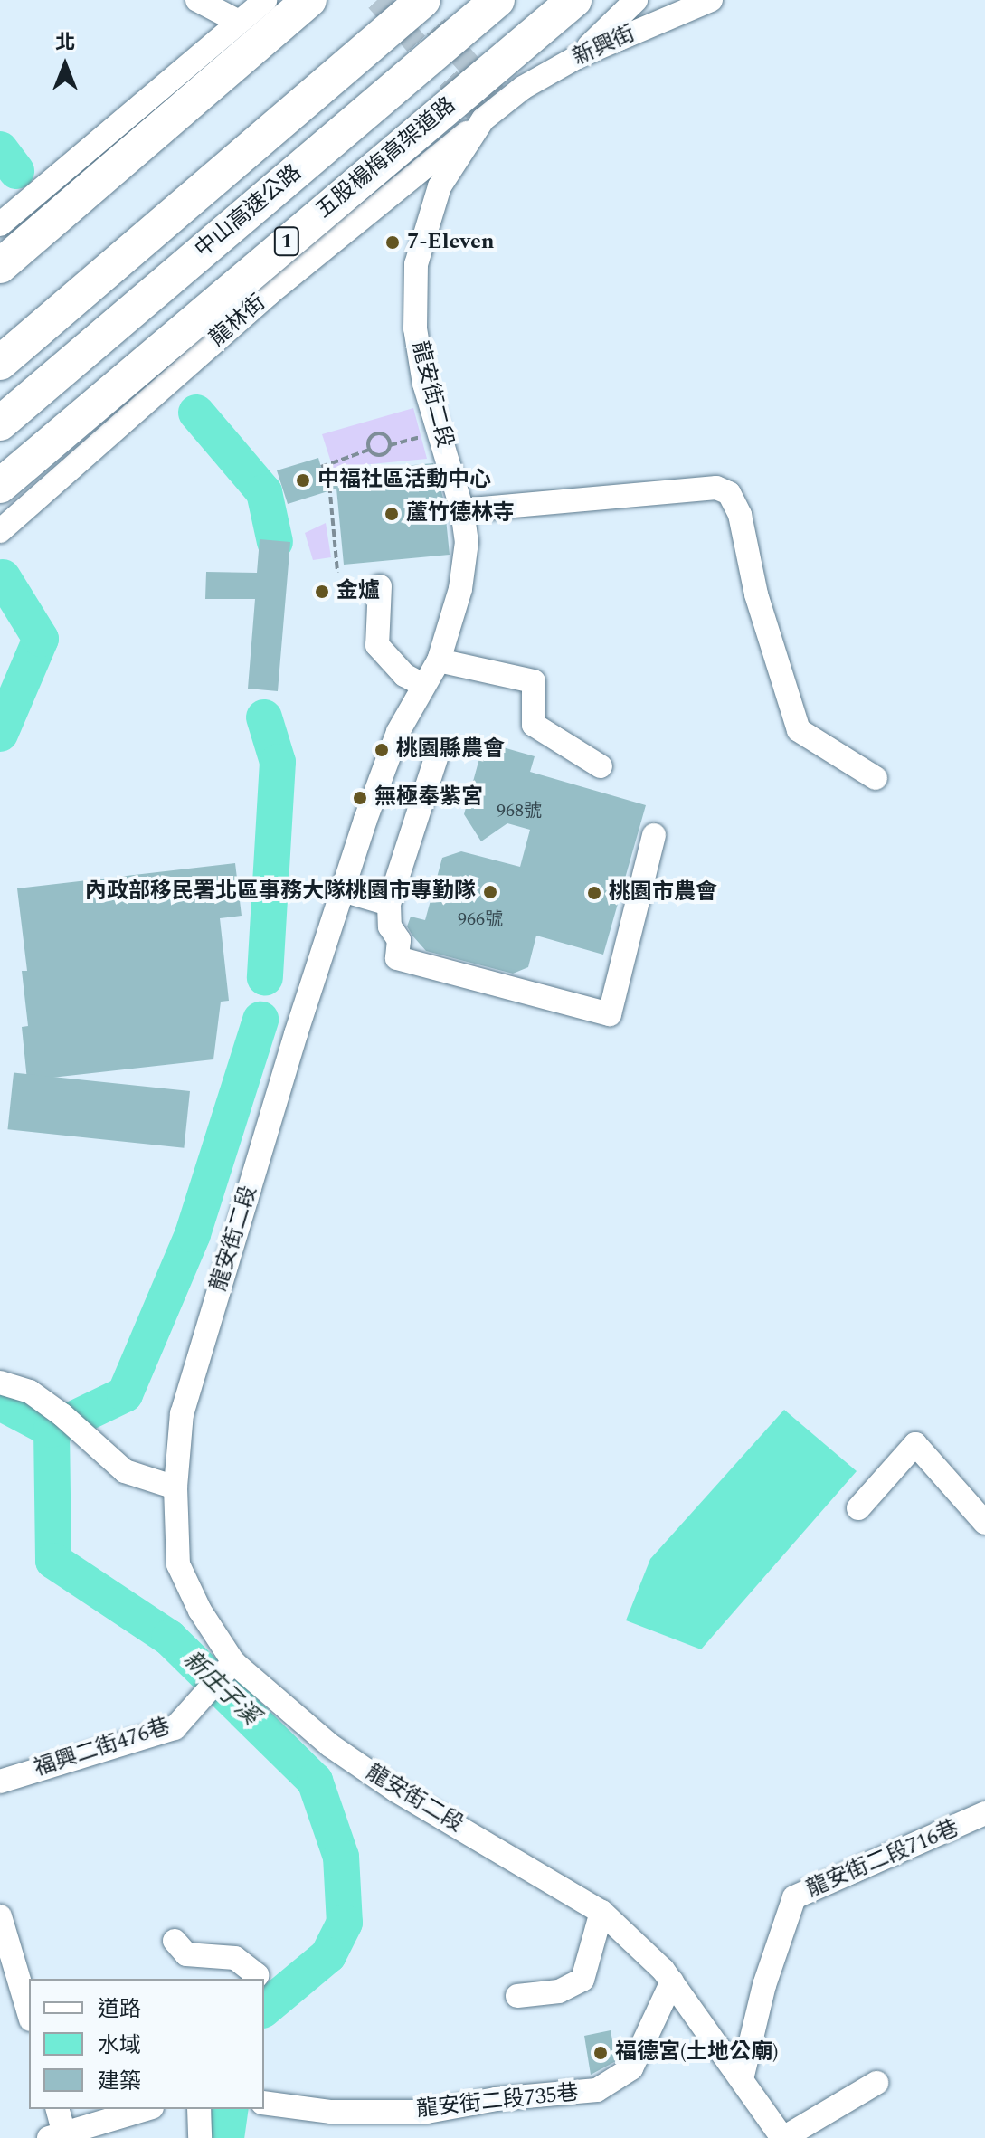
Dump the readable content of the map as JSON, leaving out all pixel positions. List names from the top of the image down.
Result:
{
  "streets": {
    "highway": ["五股楊梅高架道路", "中山高速公路", "1"],
    "street": [
      "新興街",
      "龍林街",
      "龍安街二段",
      "福興二街476巷",
      "龍安街二段716巷",
      "龍安街二段735巷"
    ]
  },
  "crossings": [
    ["新興街", "龍安街二段"],
    ["龍林街", "龍安街二段"],
    ["龍安街二段", "福興二街476巷"],
    ["龍安街二段", "龍安街二段716巷"],
    ["龍安街二段", "龍安街二段735巷"]
  ],
  "water": ["新庄子溪"],
  "places": [
    "7-Eleven",
    "中福社區活動中心",
    "蘆竹德林寺",
    "金爐",
    "桃園縣農會",
    "無極奉紫宮",
    "內政部移民署北區事務大隊桃園市專勤隊",
    "桃園市農會",
    "福德宮(土地公廟)"
  ],
  "house_numbers": ["968號", "966號"],
  "legend": ["道路", "水域", "建築"],
  "north": "top"
}
